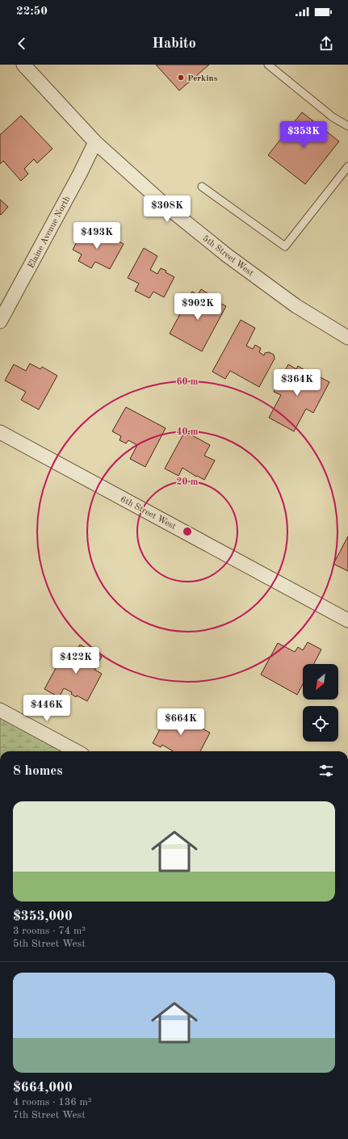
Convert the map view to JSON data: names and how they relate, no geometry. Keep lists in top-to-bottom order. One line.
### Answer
{"streets":{"street":["Elaine Avenue North","5th Street West","6th Street West"]},"crossings":[["Elaine Avenue North","5th Street West"]],"places":["Perkins"],"north":"bottom left","page":{"status":"22:50","header":"Habito","price":["$353K","$308K","$493K","$902K","$364K","$422K","$446K","$664K"],"heading":"8 homes","list":[{"name":"$353,000","note":"3 rooms · 74 m² · 5th Street West"},{"name":"$664,000","note":"4 rooms · 136 m² · 7th Street West"}]},"rings":["60 m","40 m","20 m"]}
